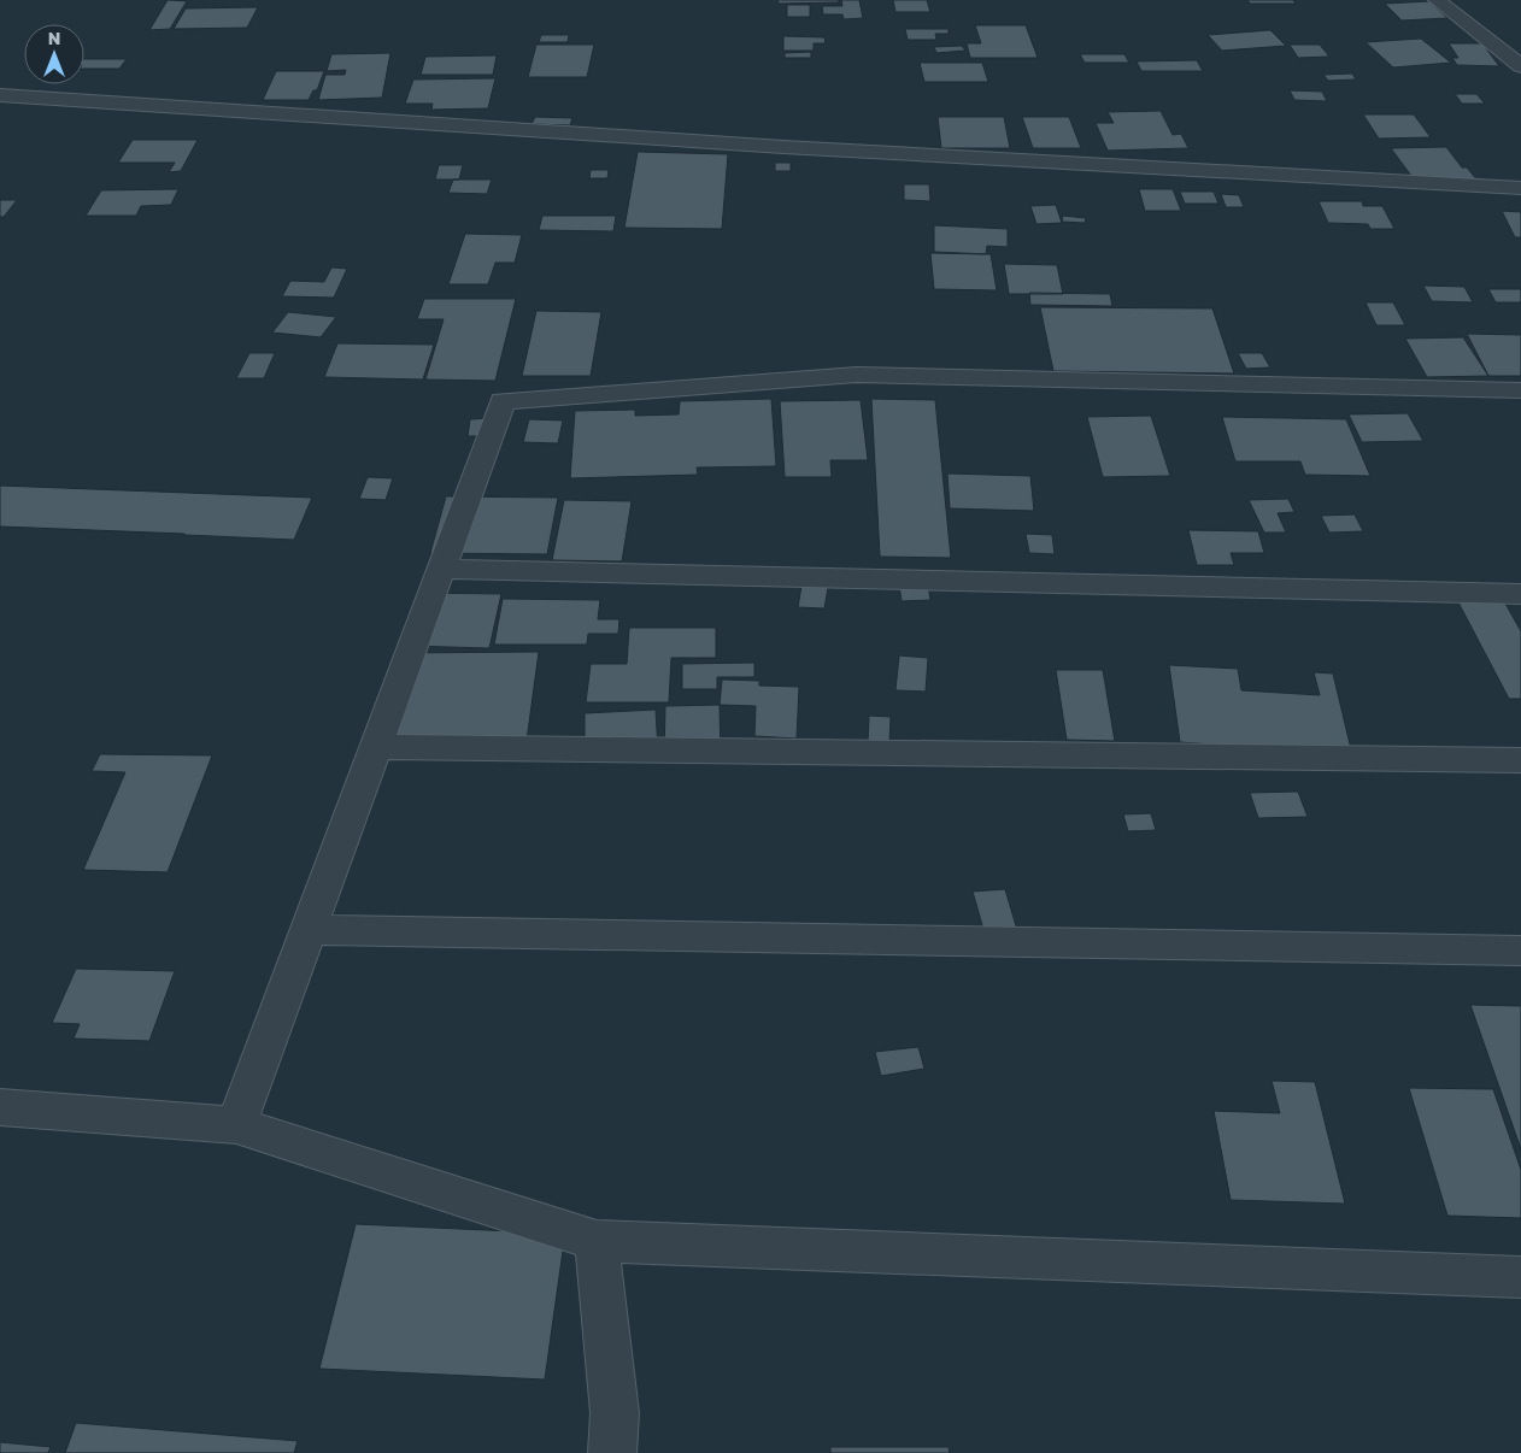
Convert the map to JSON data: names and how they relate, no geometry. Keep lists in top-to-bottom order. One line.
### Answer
{"north":"top"}
